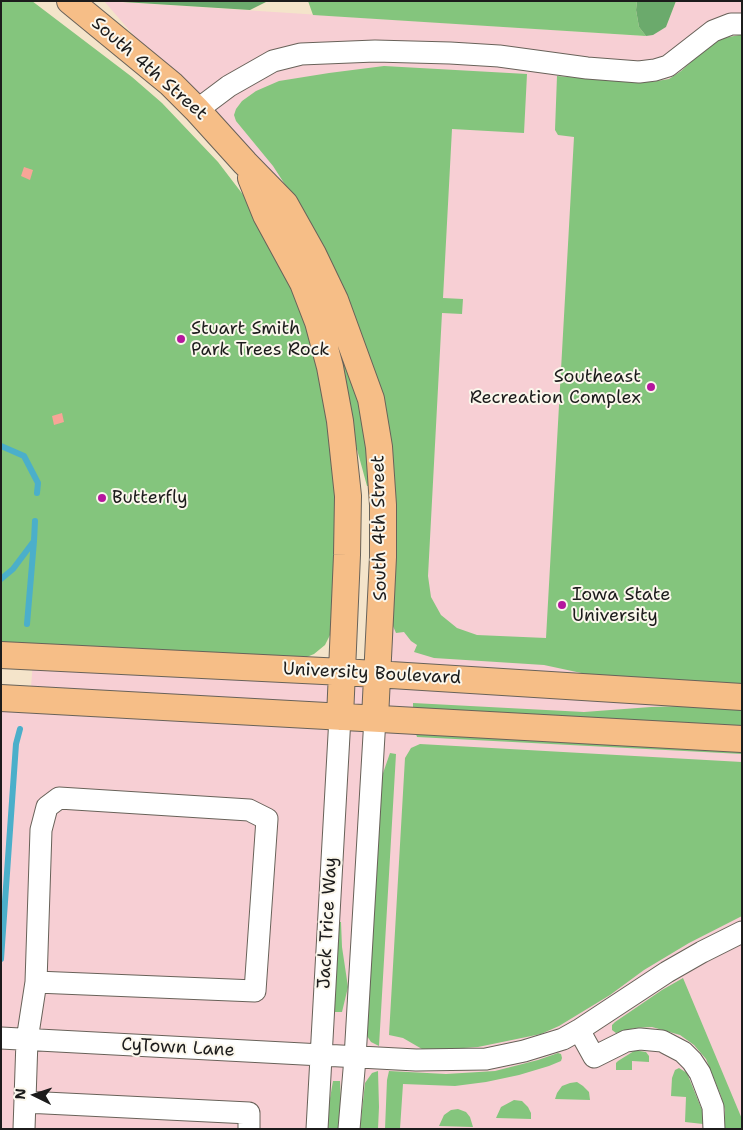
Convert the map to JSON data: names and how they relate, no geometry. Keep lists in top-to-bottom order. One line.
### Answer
{"streets":{"main road":["South 4th Street","University Boulevard"],"street":["Jack Trice Way","CyTown Lane"]},"crossings":[["South 4th Street","University Boulevard"],["South 4th Street","Jack Trice Way"],["Jack Trice Way","CyTown Lane"]],"places":["Stuart Smith Park Trees Rock","Southeast Recreation Complex","Butterfly","Iowa State University"],"north":"left"}
